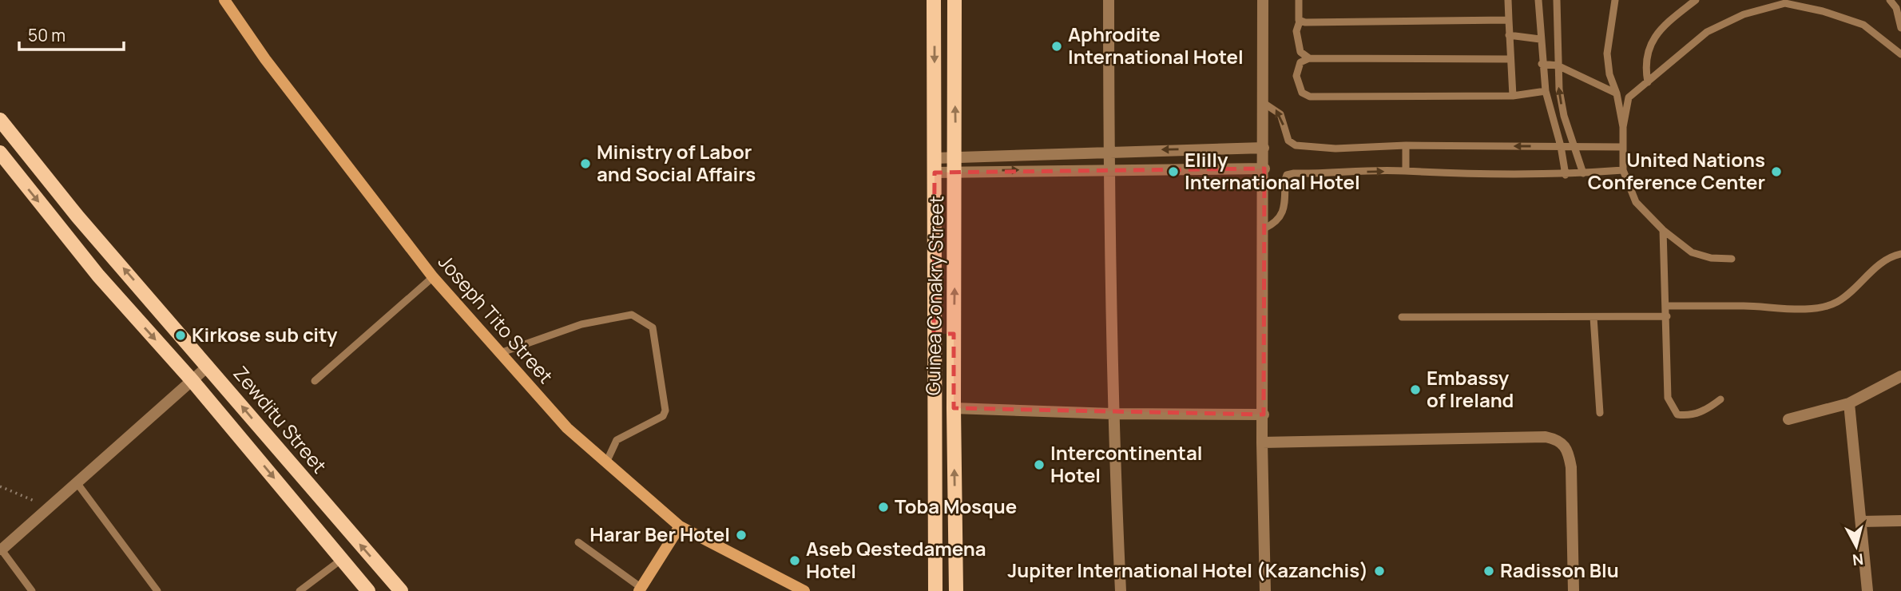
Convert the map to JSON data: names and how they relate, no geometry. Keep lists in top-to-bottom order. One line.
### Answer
{"streets":{"main road":["Guinea Conakry Street","Joseph Tito Street","Zewditu Street"]},"places":["Aphrodite International Hotel","Ministry of Labor and Social Affairs","Elilly International Hotel","United Nations Conference Center","Kirkose sub city","Embassy of Ireland","Intercontinental Hotel","Toba Mosque","Harar Ber Hotel","Aseb Qestedamena Hotel","Jupiter International Hotel (Kazanchis)","Radisson Blu"],"scale_bar":"50 m","north":"bottom"}
